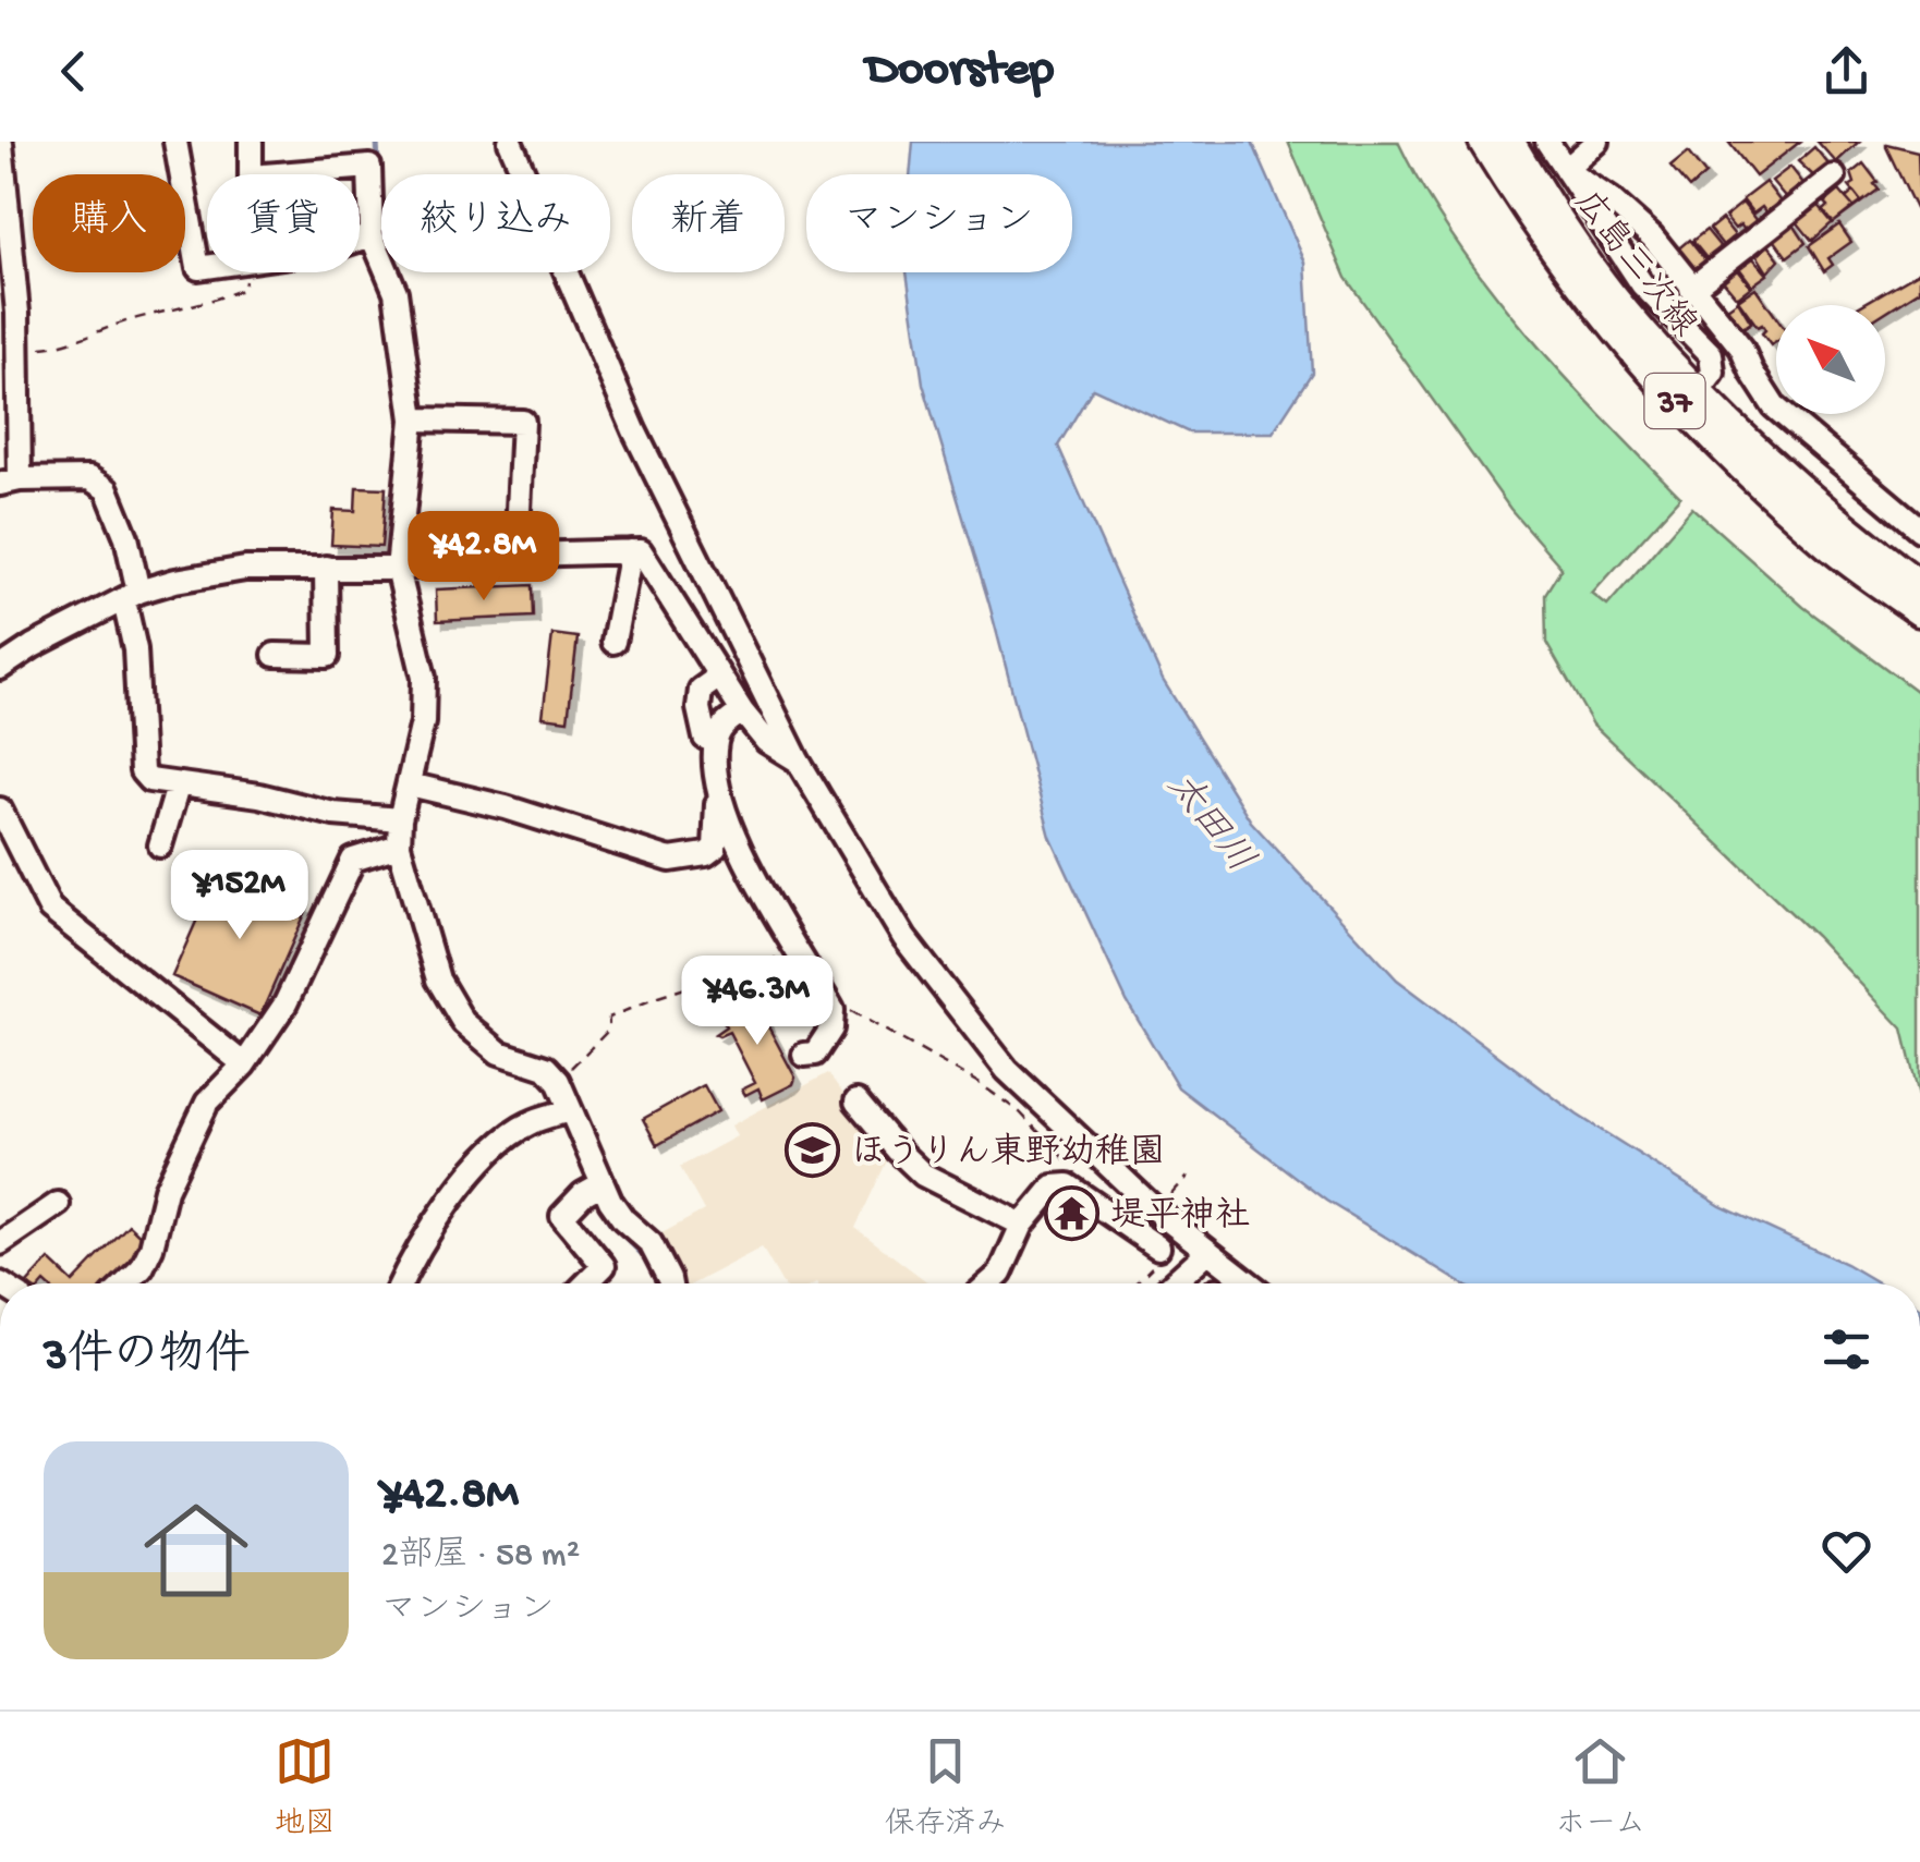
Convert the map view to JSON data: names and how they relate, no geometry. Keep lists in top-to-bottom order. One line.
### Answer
{"streets":{"main road":["広島三次線","37"]},"water":["太田川"],"places":{"school or university":["ほうりん東野幼稚園"],"temple":["堤平神社"]},"north":"top left","page":{"header":"Doorstep","chip":["購入","賃貸","絞り込み","新着","マンション"],"price":["¥42.8M","¥152M","¥46.3M"],"heading":"3件の物件","list":[{"name":"¥42.8M","note":"2部屋 · 58 m² · マンション"}],"tabs":["地図","保存済み","ホーム"]}}
